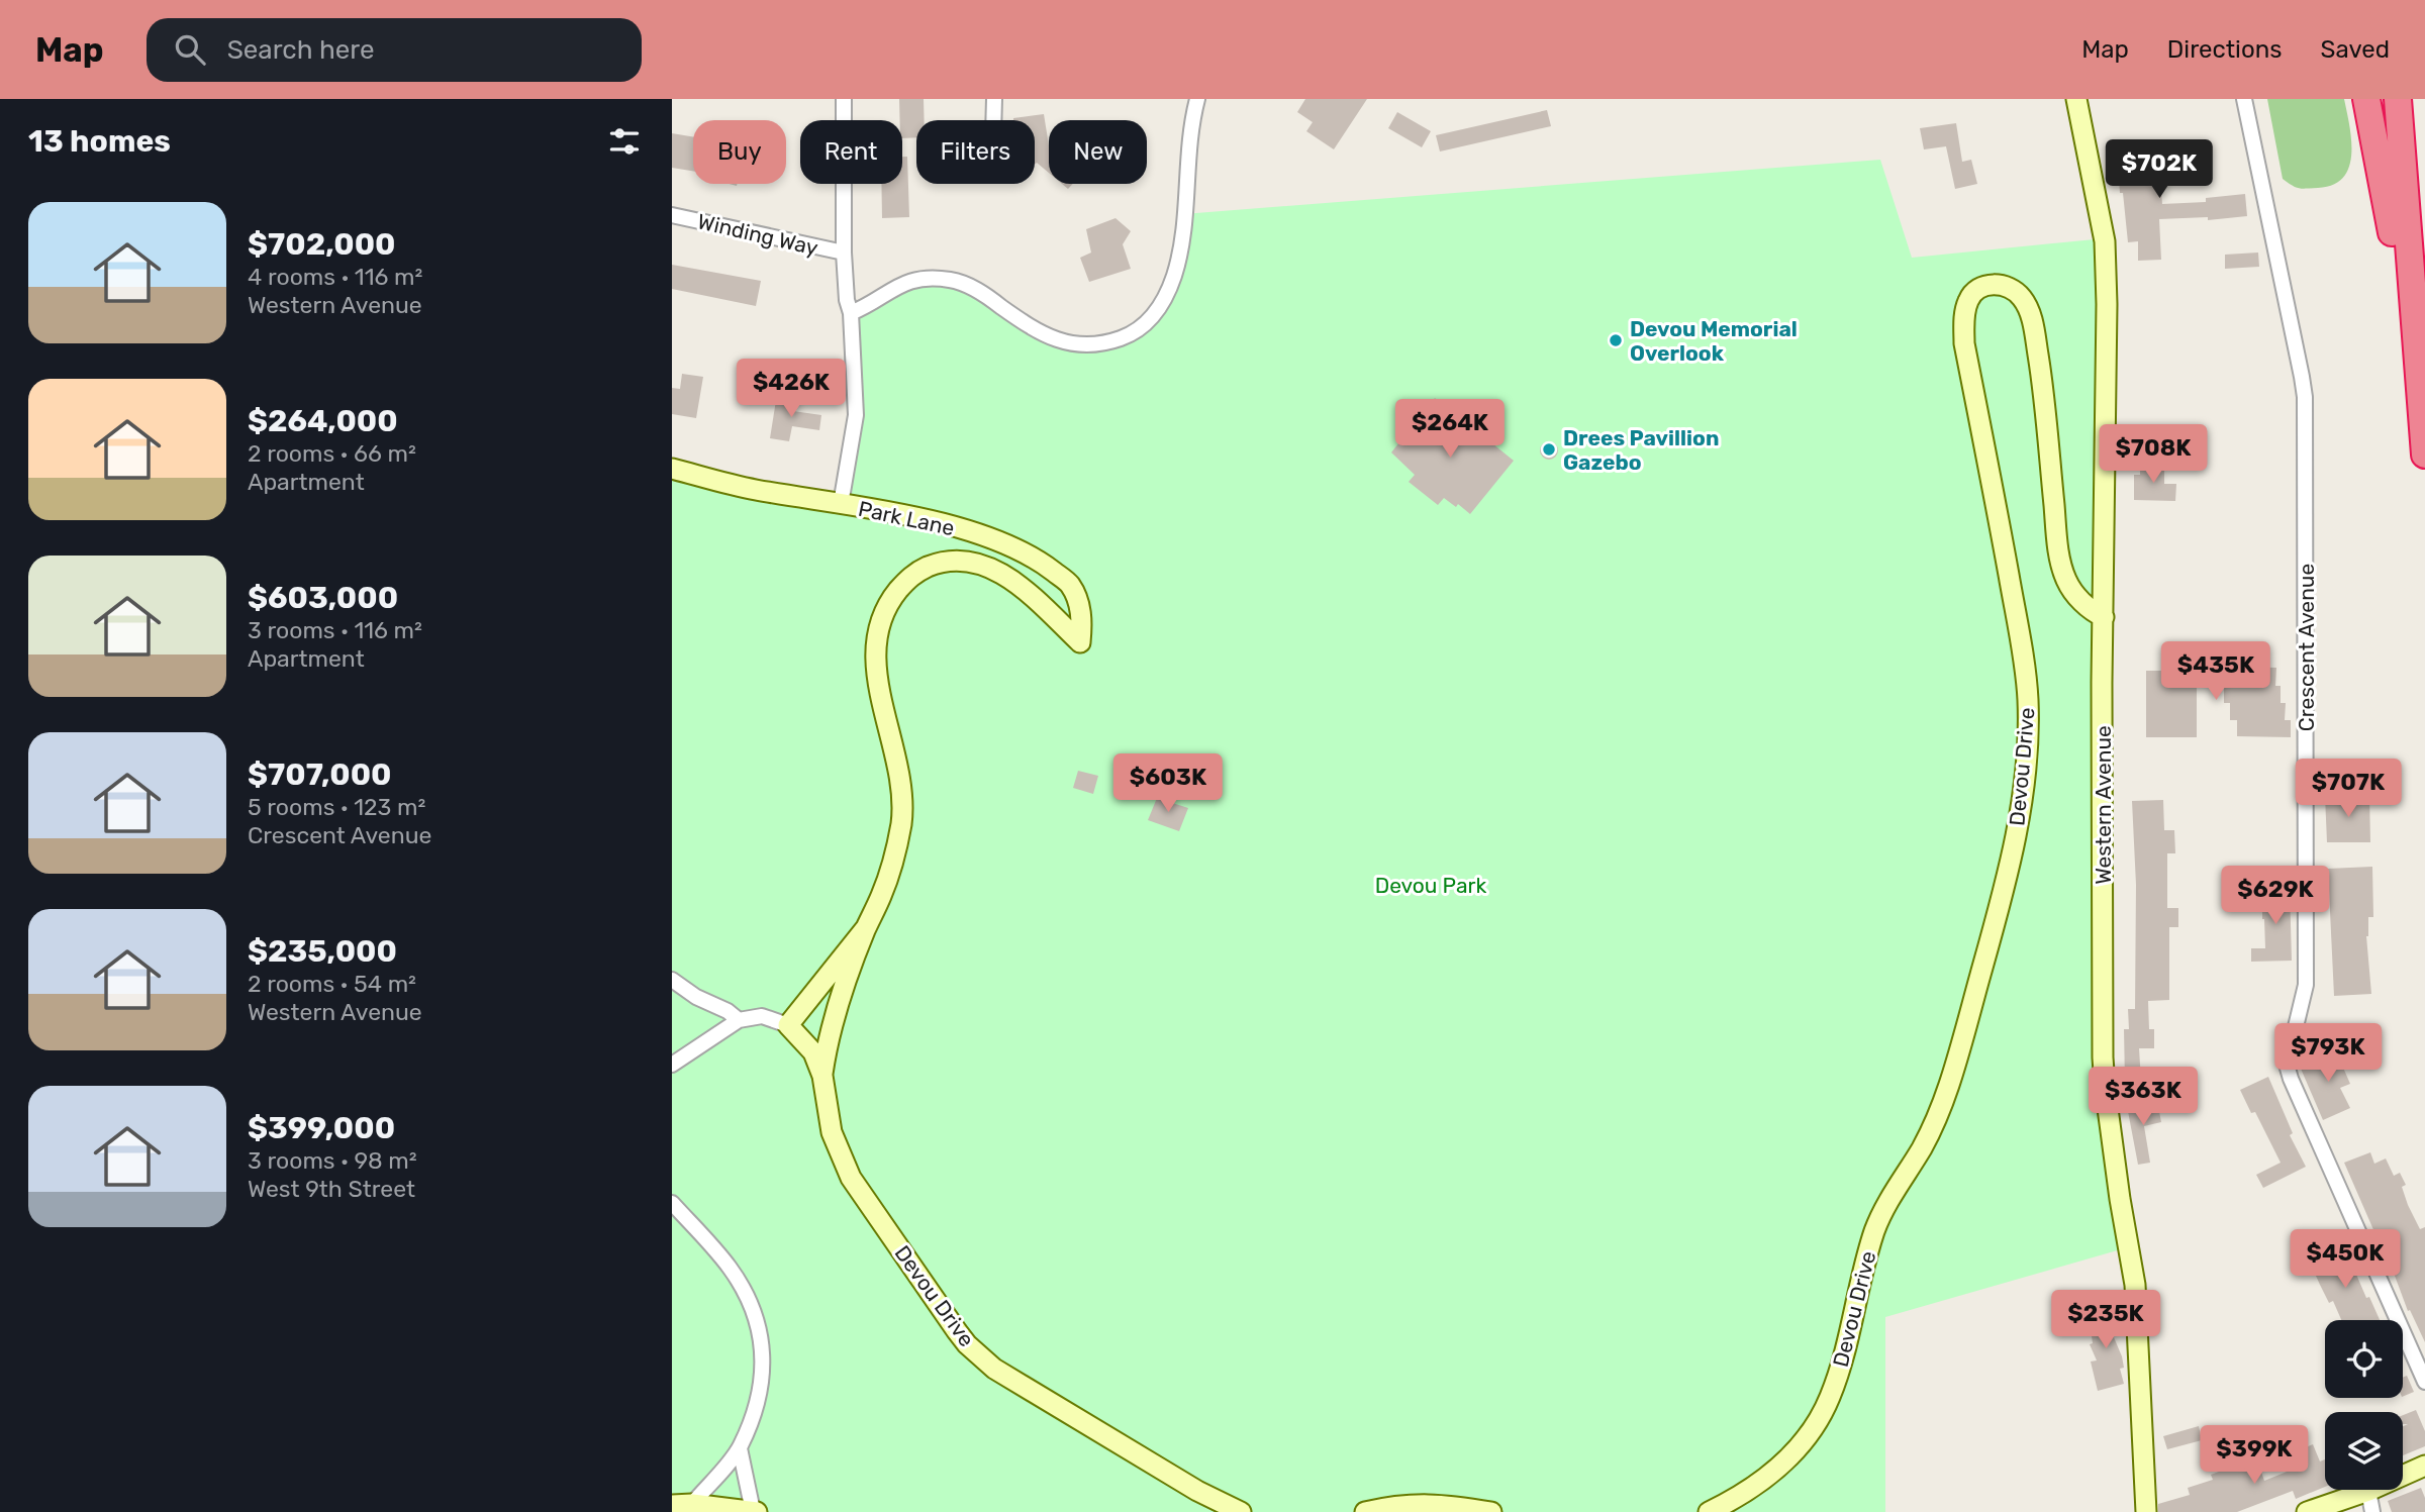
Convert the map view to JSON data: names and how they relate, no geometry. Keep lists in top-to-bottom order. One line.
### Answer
{"streets":{"street":["Winding Way","Park Lane","Crescent Avenue","Devou Drive","Western Avenue"]},"crossings":[["Park Lane","Devou Drive"],["Devou Drive","Western Avenue"]],"parks":["Devou Park"],"places":["Devou Memorial Overlook","Drees Pavillion Gazebo"],"page":{"header":"Map","search":"Search here","nav":["Map","Directions","Saved"],"heading":"13 homes","chip":["Buy","Rent","Filters","New"],"price":["$702K","$426K","$264K","$708K","$435K","$603K","$707K","$629K","$793K","$363K","$450K","$235K","$399K"],"list":[{"name":"$702,000","note":"4 rooms · 116 m² · Western Avenue"},{"name":"$264,000","note":"2 rooms · 66 m² · Apartment"},{"name":"$603,000","note":"3 rooms · 116 m² · Apartment"},{"name":"$707,000","note":"5 rooms · 123 m² · Crescent Avenue"},{"name":"$235,000","note":"2 rooms · 54 m² · Western Avenue"},{"name":"$399,000","note":"3 rooms · 98 m² · West 9th Street"}]}}
